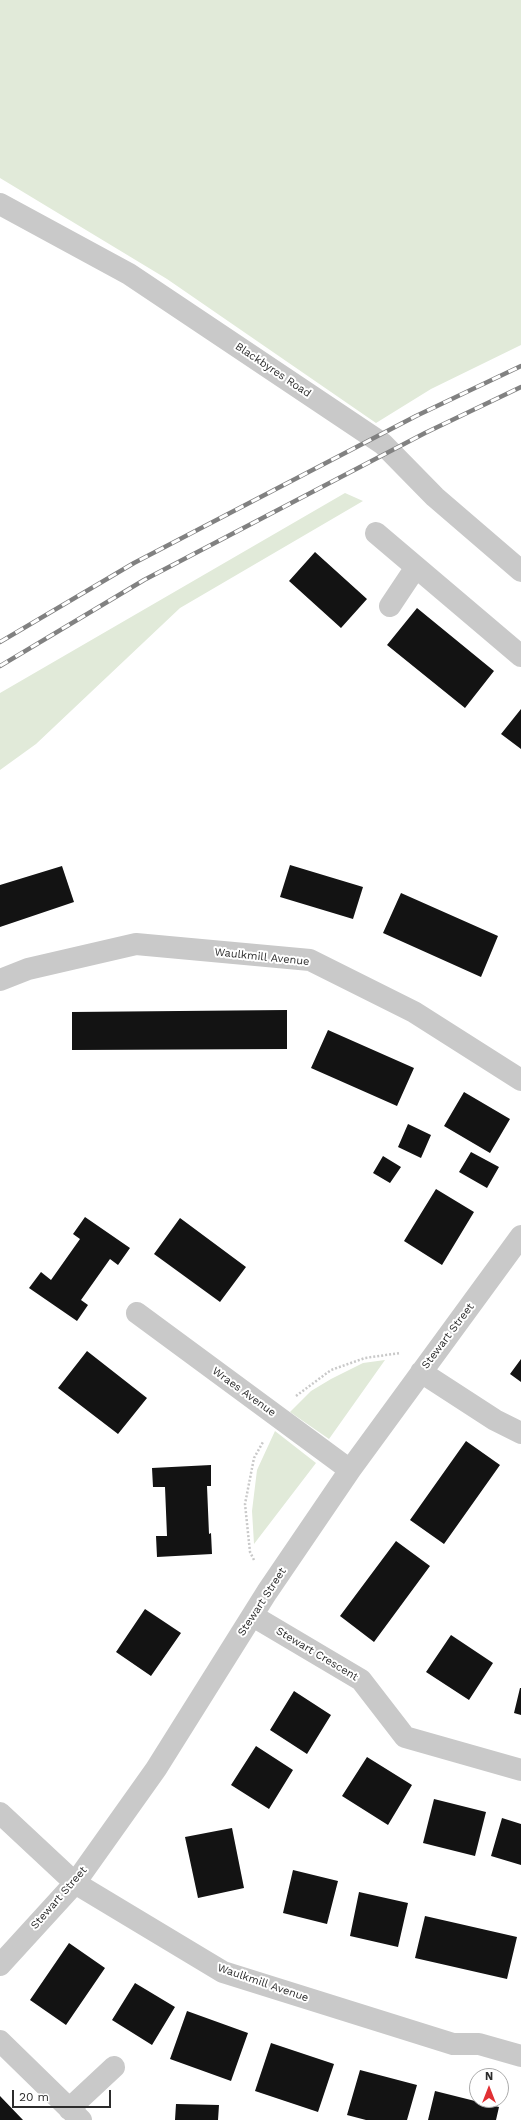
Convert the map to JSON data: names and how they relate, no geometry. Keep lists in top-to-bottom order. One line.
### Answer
{"streets":{"street":["Blackbyres Road","Waulkmill Avenue","Stewart Street","Wraes Avenue","Stewart Crescent"]},"crossings":[["Waulkmill Avenue","Stewart Street"],["Stewart Street","Wraes Avenue"],["Stewart Street","Stewart Crescent"]],"scale_bar":"20 m","north":"top"}
